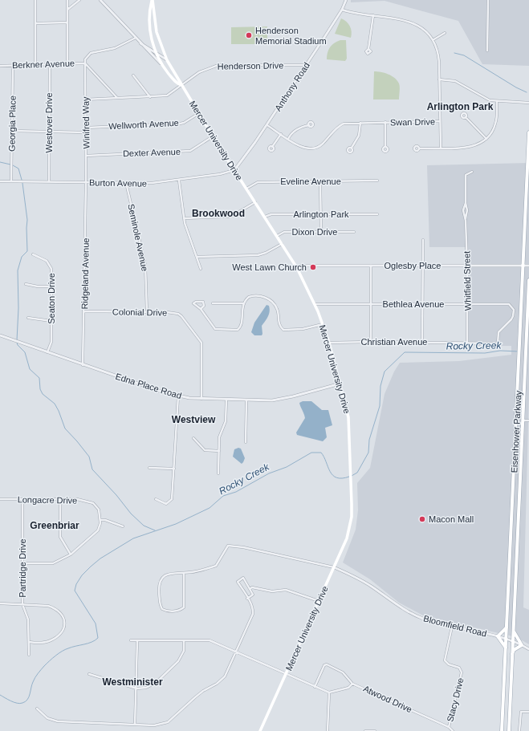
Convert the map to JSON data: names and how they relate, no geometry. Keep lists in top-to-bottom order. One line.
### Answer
{"streets":{"main road":["Mercer University Drive","Eisenhower Parkway"],"street":["Berkner Avenue","Henderson Drive","Anthony Road","Swan Drive","Westover Drive","Winifred Way","Georgia Place","Wellworth Avenue","Dexter Avenue","Eveline Avenue","Burton Avenue","Arlington Park","Dixon Drive","Seminole Avenue","Oglesby Place","Ridgeland Avenue","Whitfield Street","Seaton Drive","Bethlea Avenue","Colonial Drive","Christian Avenue","Edna Place Road","Longacre Drive","Partridge Drive","Bloomfield Road","Atwood Drive","Stacy Drive"]},"crossings":[["Berkner Avenue","Westover Drive"],["Berkner Avenue","Winifred Way"],["Berkner Avenue","Georgia Place"],["Henderson Drive","Anthony Road"],["Henderson Drive","Winifred Way"],["Henderson Drive","Mercer University Drive"],["Anthony Road","Swan Drive"],["Anthony Road","Mercer University Drive"],["Anthony Road","Burton Avenue"],["Westover Drive","Burton Avenue"],["Winifred Way","Wellworth Avenue"],["Winifred Way","Dexter Avenue"],["Winifred Way","Burton Avenue"],["Winifred Way","Ridgeland Avenue"],["Georgia Place","Burton Avenue"],["Wellworth Avenue","Mercer University Drive"],["Mercer University Drive","Dexter Avenue"],["Mercer University Drive","Eveline Avenue"],["Mercer University Drive","Burton Avenue"],["Mercer University Drive","Arlington Park"],["Mercer University Drive","Dixon Drive"],["Mercer University Drive","Oglesby Place"],["Mercer University Drive","Bethlea Avenue"],["Mercer University Drive","Christian Avenue"],["Mercer University Drive","Edna Place Road"],["Mercer University Drive","Bloomfield Road"],["Burton Avenue","Seminole Avenue"],["Burton Avenue","Ridgeland Avenue"],["Seminole Avenue","Colonial Drive"],["Oglesby Place","Whitfield Street"],["Oglesby Place","Eisenhower Parkway"],["Ridgeland Avenue","Colonial Drive"],["Ridgeland Avenue","Edna Place Road"],["Whitfield Street","Bethlea Avenue"],["Whitfield Street","Christian Avenue"],["Seaton Drive","Edna Place Road"],["Bethlea Avenue","Christian Avenue"],["Colonial Drive","Edna Place Road"],["Eisenhower Parkway","Bloomfield Road"],["Longacre Drive","Partridge Drive"],["Bloomfield Road","Stacy Drive"],["Atwood Drive","Stacy Drive"]],"districts":["Arlington Park","Brookwood","Westview","Greenbriar","Westminister"],"water":["Rocky Creek"],"places":["Henderson Memorial Stadium","West Lawn Church","Macon Mall"]}
